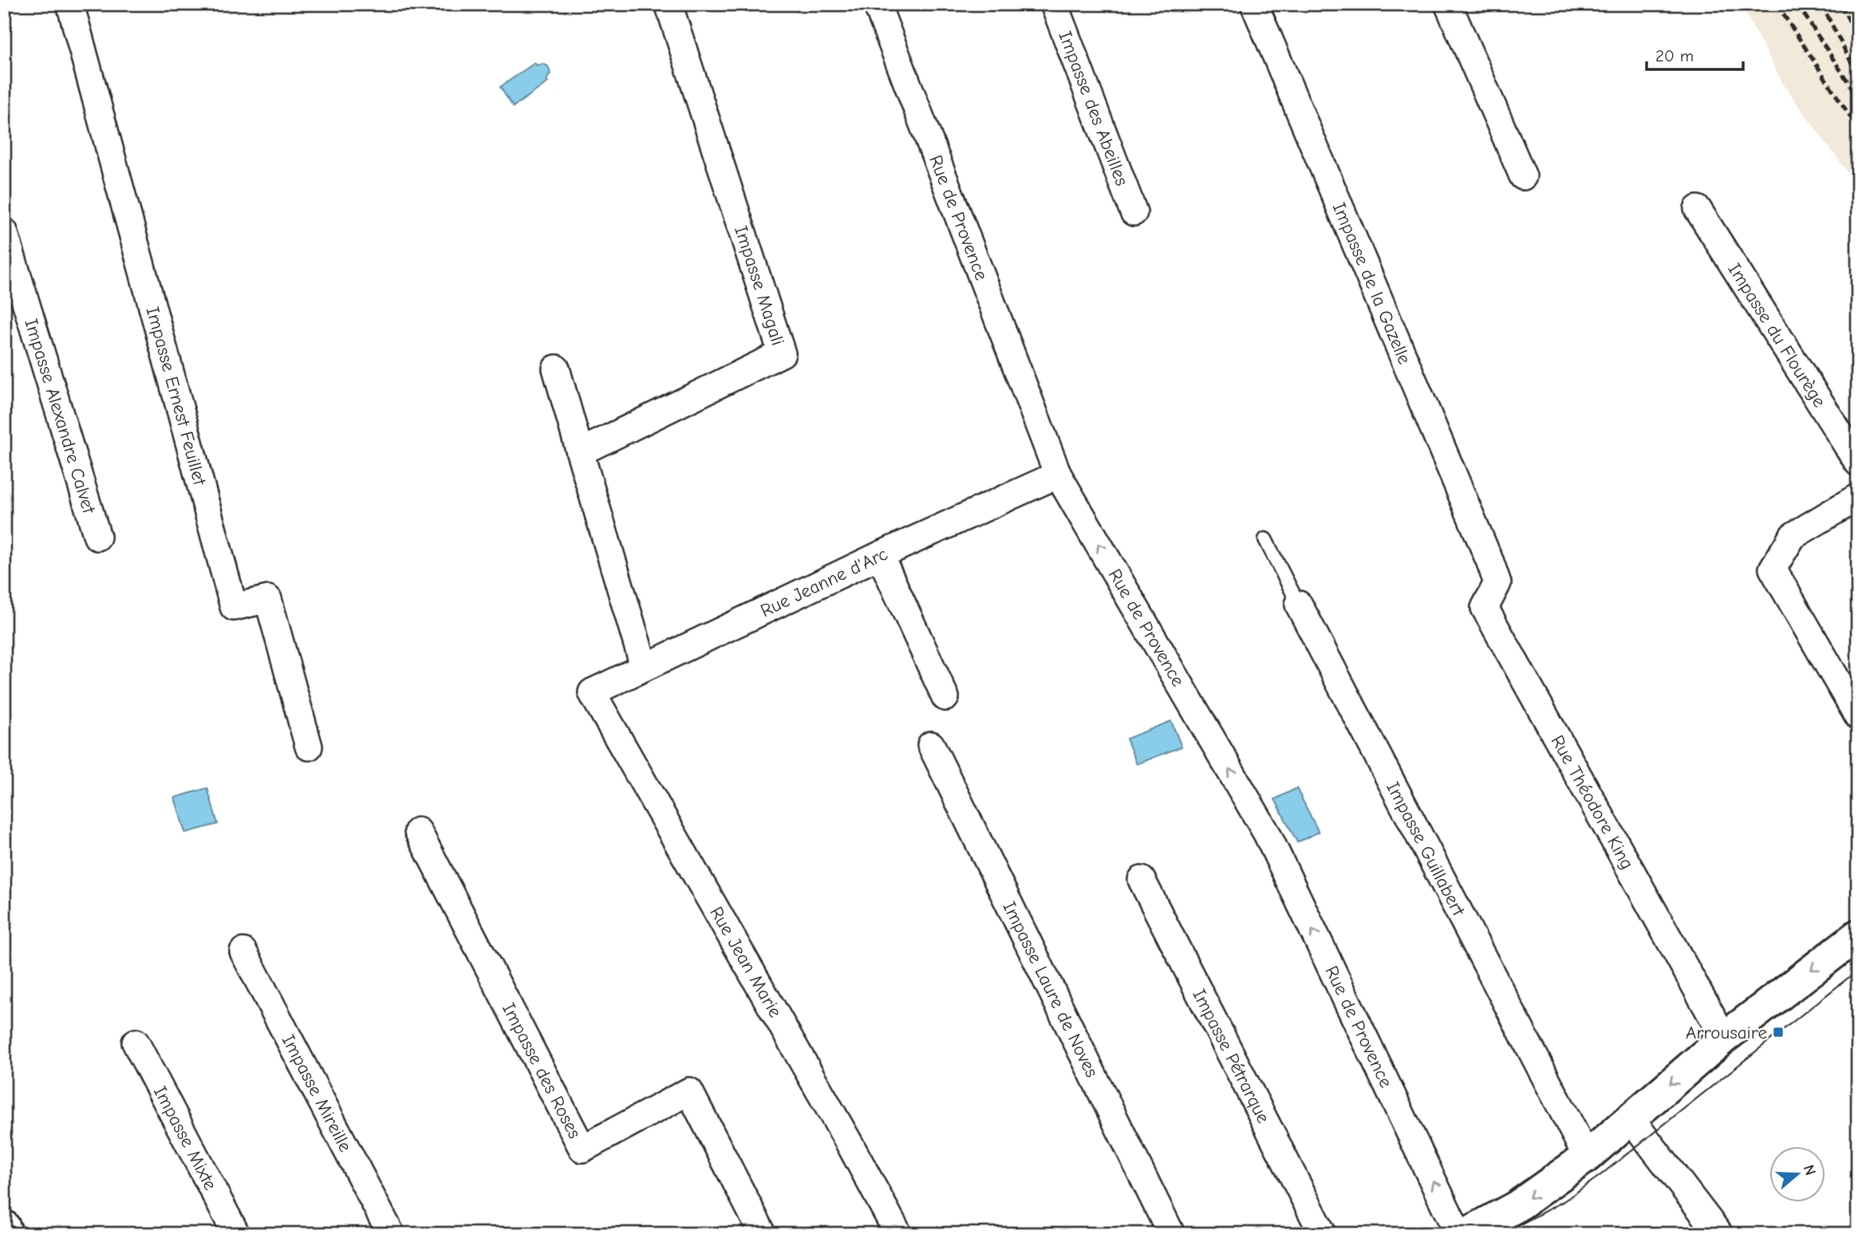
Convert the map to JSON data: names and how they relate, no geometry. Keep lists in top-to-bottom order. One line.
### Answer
{"streets":{"street":["Impasse des Abeilles","Rue de Provence","Impasse de la Gazelle","Impasse Magali","Impasse du Flourège","Impasse Ernest Feuillet","Impasse Alexandre Calvet","Rue Jeanne d'Arc","Rue Théodore King","Impasse Guillabert","Rue Jean Marie","Impasse Laure de Noves","Impasse Pétrarque","Impasse des Roses","Impasse Mireille","Impasse Mixte"]},"crossings":[["Rue de Provence","Rue Jeanne d'Arc"],["Impasse de la Gazelle","Rue Théodore King"],["Rue Jeanne d'Arc","Rue Jean Marie"]],"one_way":["Rue de Provence"],"places":{"transit":["Arrousaire"]},"scale_bar":"20 m","north":"right"}
